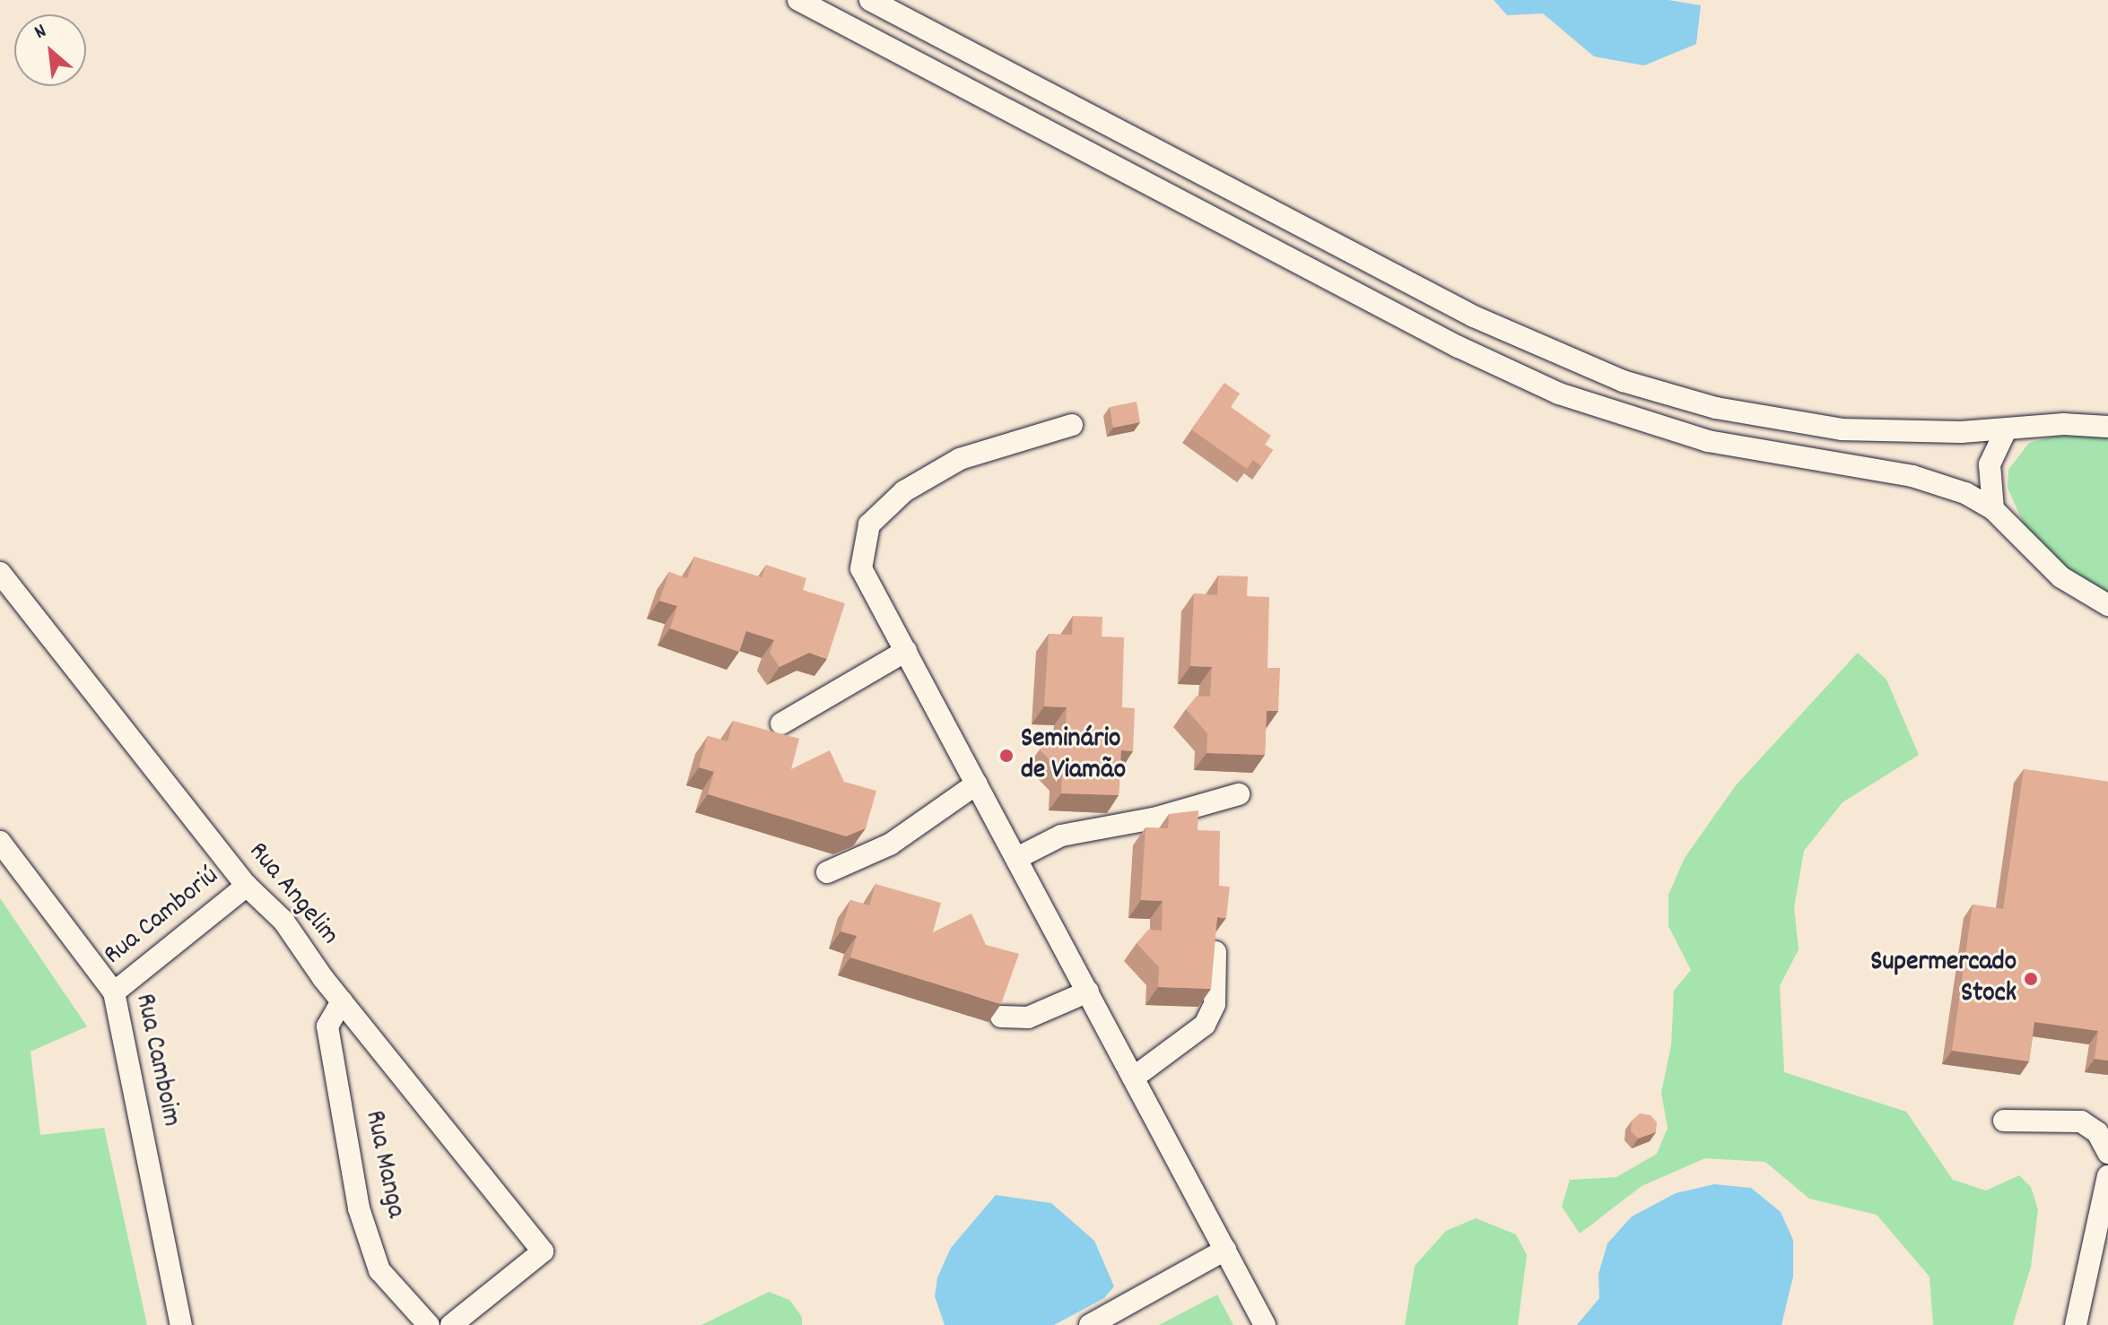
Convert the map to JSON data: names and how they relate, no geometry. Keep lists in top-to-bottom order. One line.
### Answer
{"streets":{"street":["Rua Angelim","Rua Camboriú","Rua Camboim","Rua Manga"]},"crossings":[["Rua Angelim","Rua Camboriú"],["Rua Angelim","Rua Manga"],["Rua Camboriú","Rua Camboim"]],"places":["Seminário de Viamão","Supermercado Stock"],"north":"top left"}
